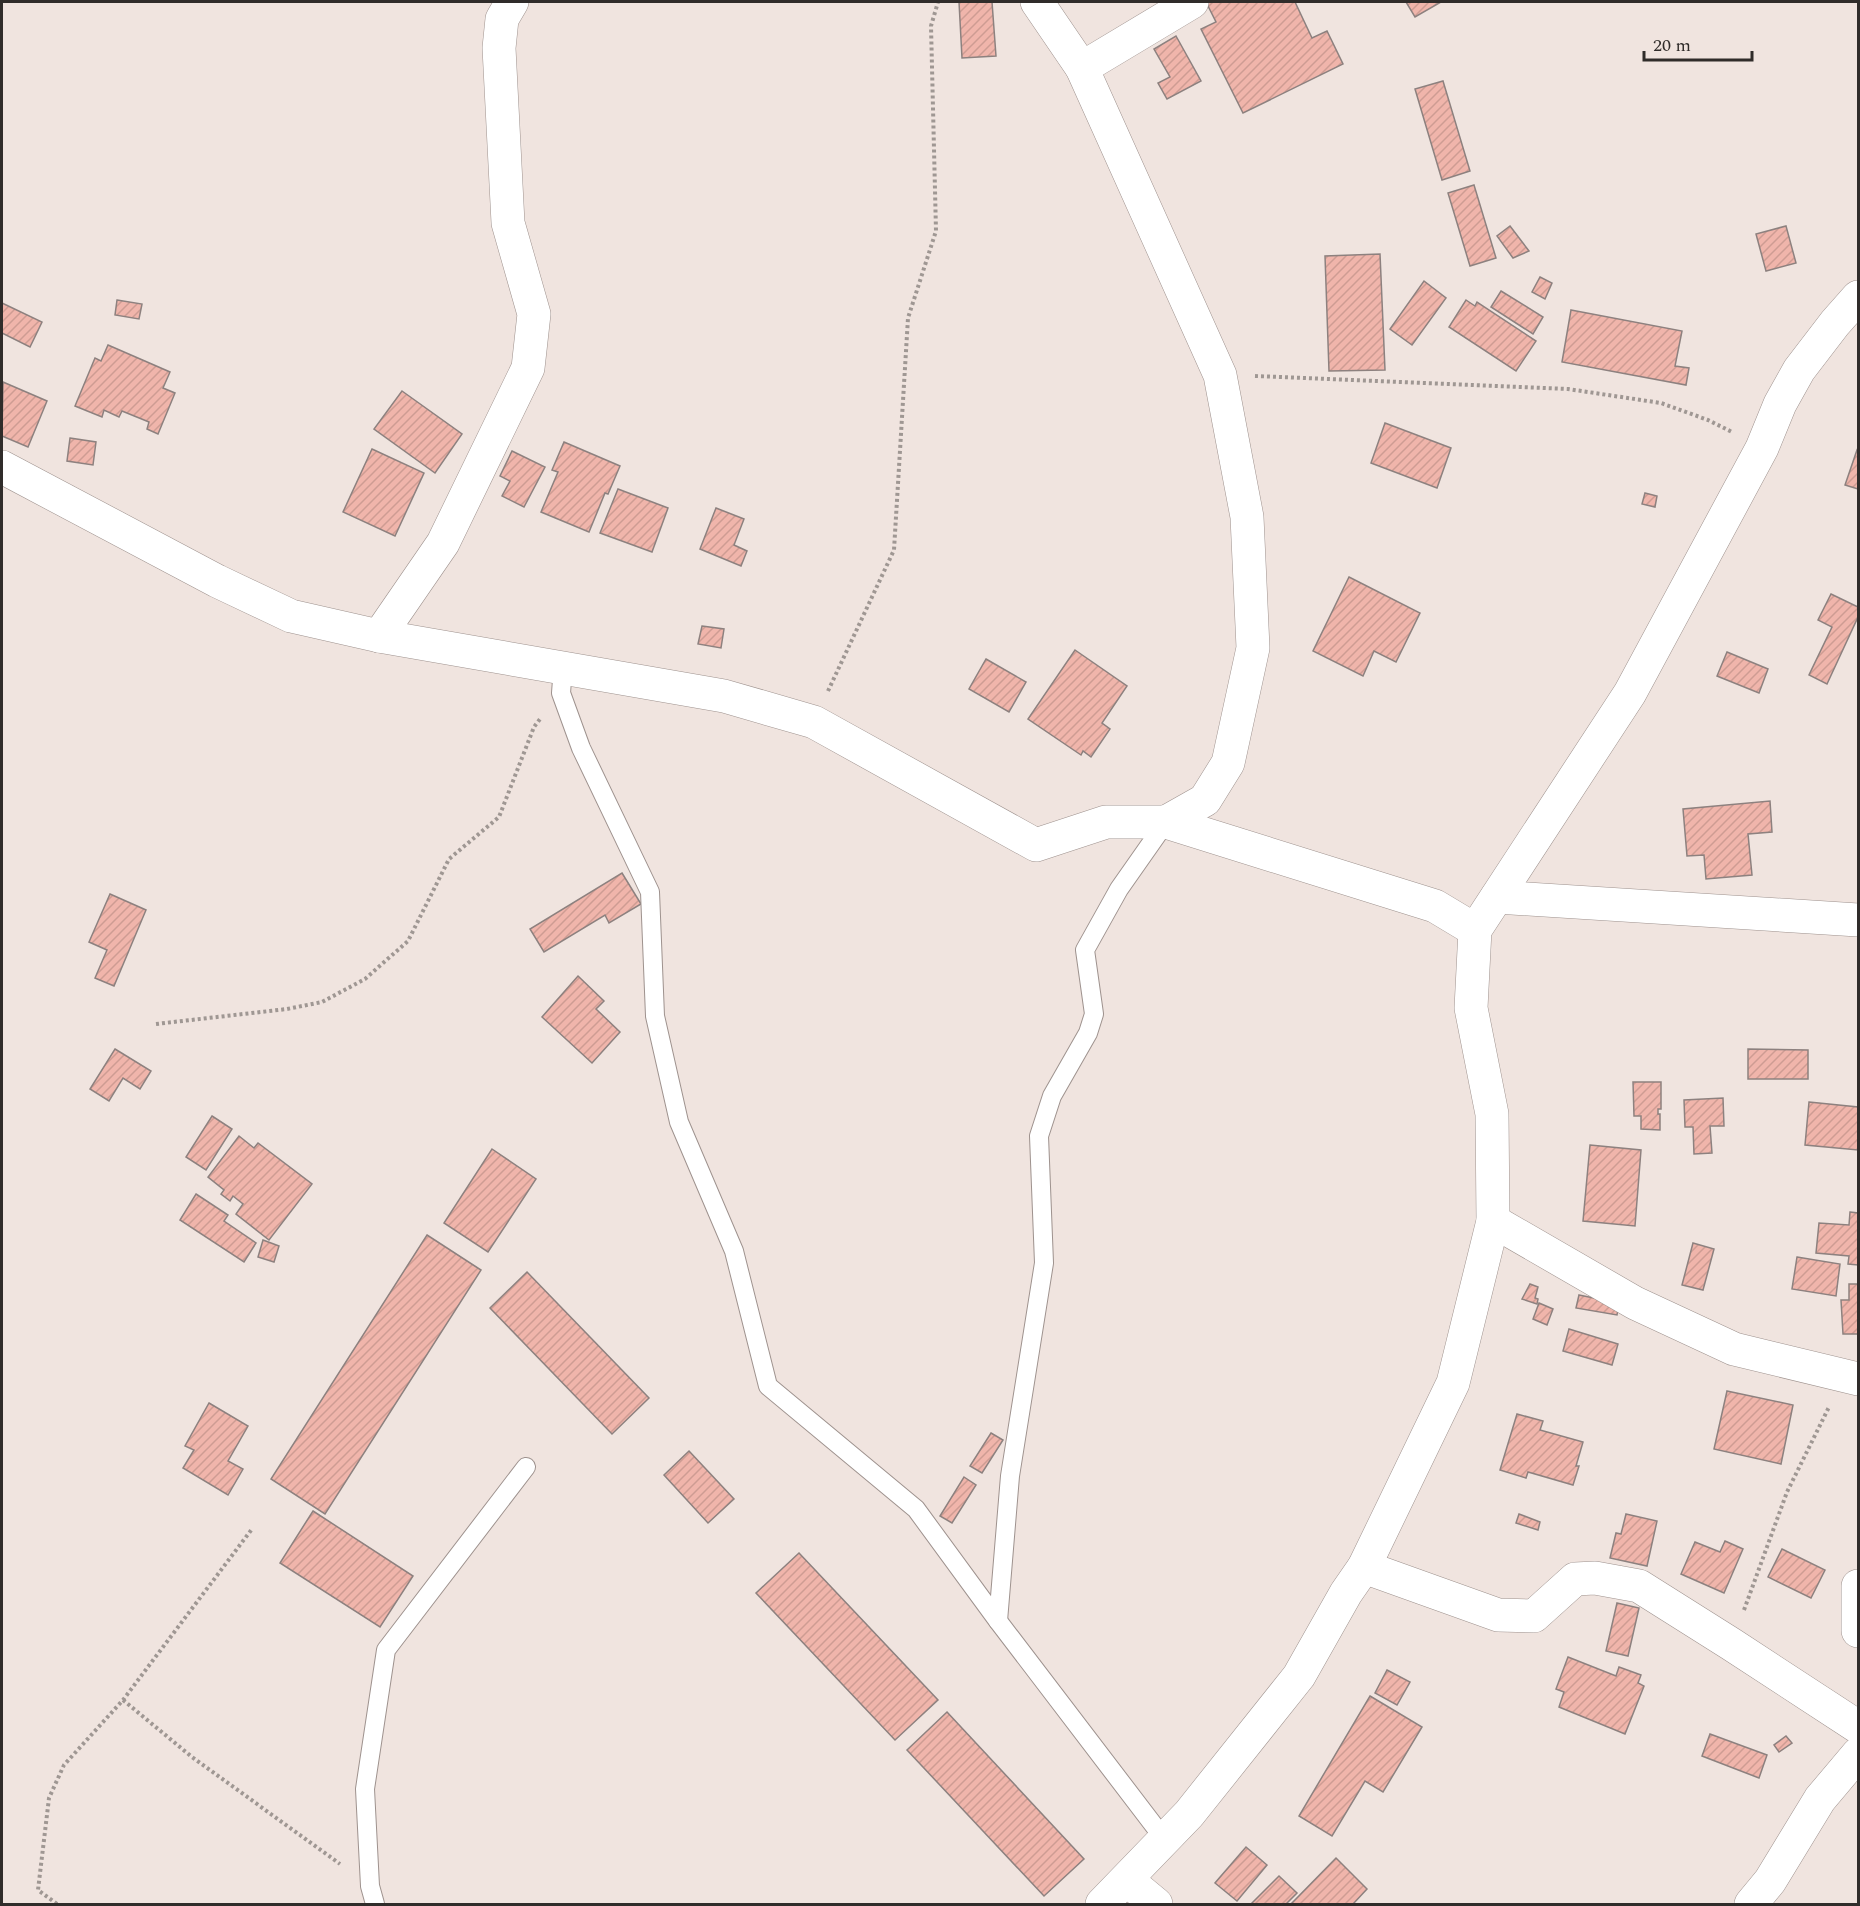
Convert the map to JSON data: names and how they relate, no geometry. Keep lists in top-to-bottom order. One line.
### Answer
{"scale_bar":"20 m"}
